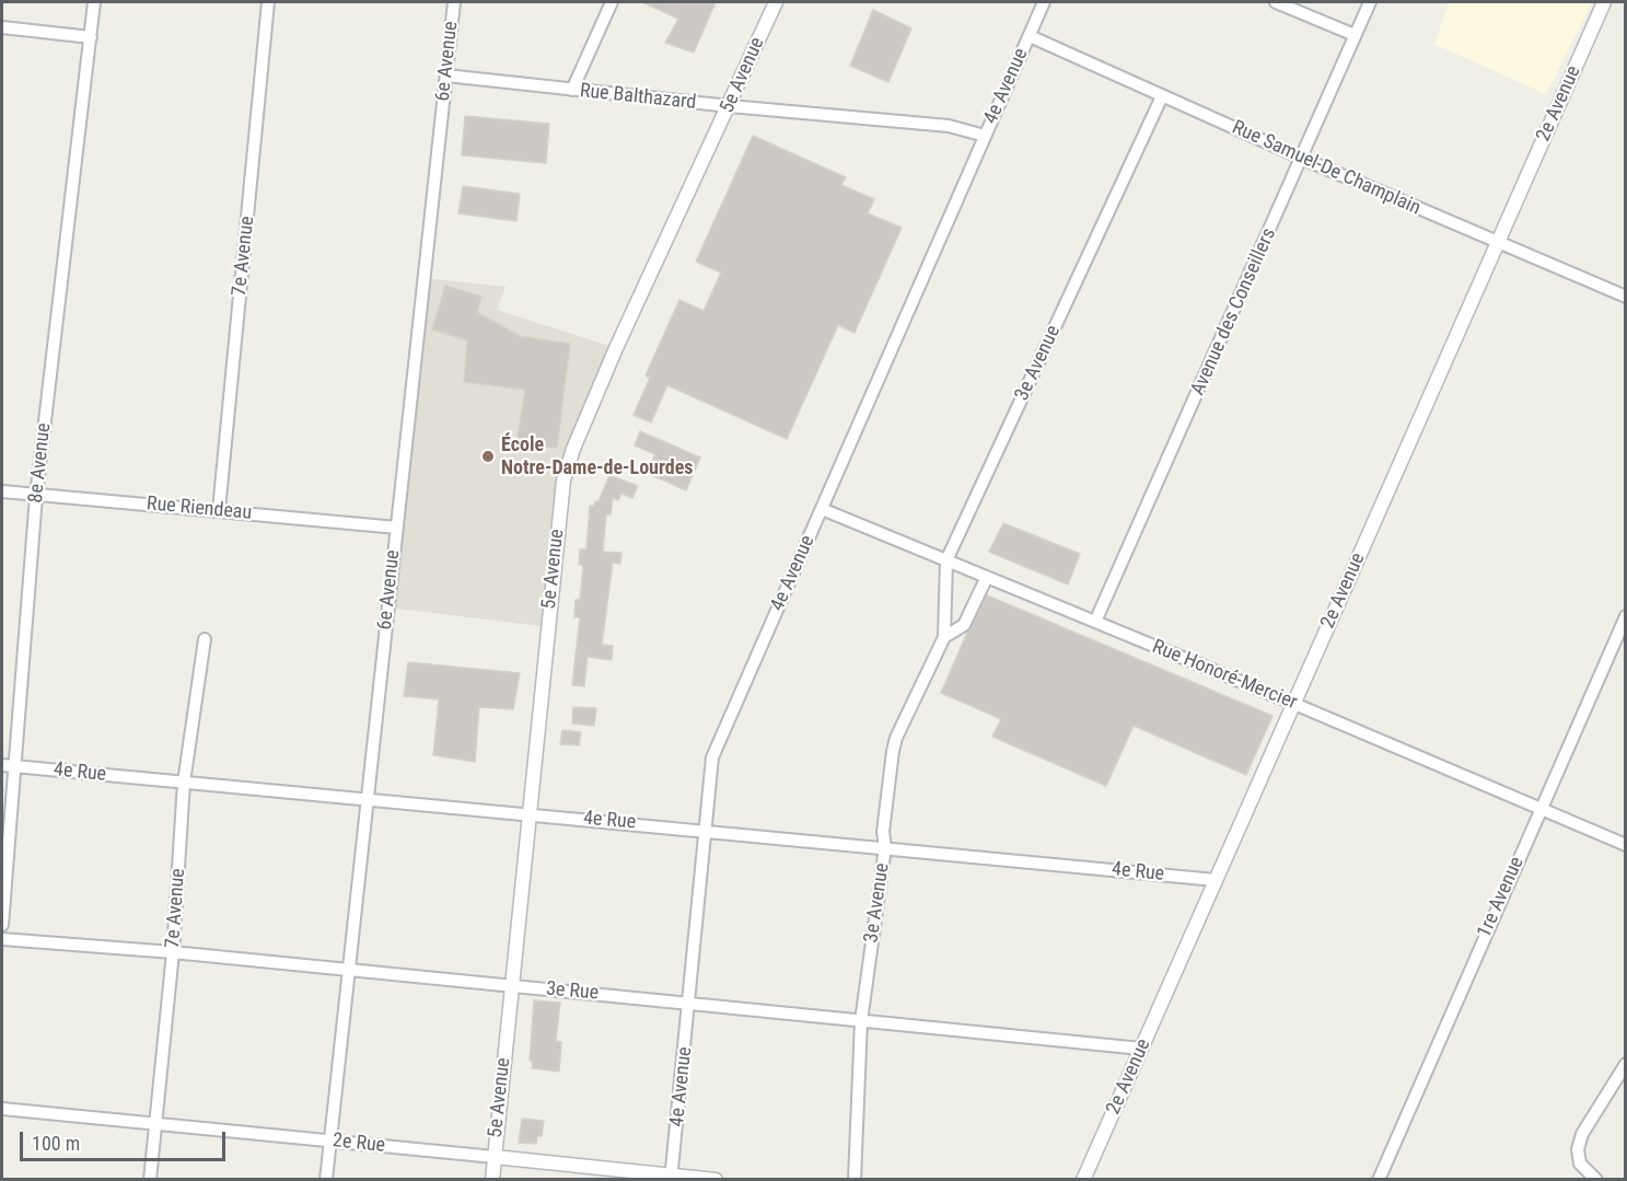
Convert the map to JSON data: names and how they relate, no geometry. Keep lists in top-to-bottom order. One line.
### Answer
{"streets":{"street":["6e Avenue","5e Avenue","4e Avenue","Rue Balthazard","2e Avenue","Rue Samuel-De Champlain","7e Avenue","Avenue des Conseillers","3e Avenue","8e Avenue","Rue Riendeau","Rue Honoré-Mercier","4e Rue","1re Avenue","3e Rue","2e Rue"]},"crossings":[["6e Avenue","Rue Balthazard"],["6e Avenue","Rue Riendeau"],["6e Avenue","4e Rue"],["6e Avenue","3e Rue"],["6e Avenue","2e Rue"],["5e Avenue","Rue Balthazard"],["5e Avenue","4e Rue"],["5e Avenue","3e Rue"],["5e Avenue","2e Rue"],["4e Avenue","Rue Balthazard"],["4e Avenue","Rue Samuel-De Champlain"],["4e Avenue","Rue Honoré-Mercier"],["4e Avenue","4e Rue"],["4e Avenue","3e Rue"],["4e Avenue","2e Rue"],["2e Avenue","Rue Samuel-De Champlain"],["2e Avenue","Rue Honoré-Mercier"],["2e Avenue","4e Rue"],["2e Avenue","3e Rue"],["Rue Samuel-De Champlain","Avenue des Conseillers"],["Rue Samuel-De Champlain","3e Avenue"],["7e Avenue","Rue Riendeau"],["7e Avenue","4e Rue"],["7e Avenue","3e Rue"],["7e Avenue","2e Rue"],["Avenue des Conseillers","Rue Honoré-Mercier"],["3e Avenue","Rue Honoré-Mercier"],["3e Avenue","4e Rue"],["3e Avenue","3e Rue"],["8e Avenue","Rue Riendeau"],["8e Avenue","4e Rue"],["Rue Honoré-Mercier","1re Avenue"]],"places":["École Notre-Dame-de-Lourdes"],"scale_bar":"100 m"}
